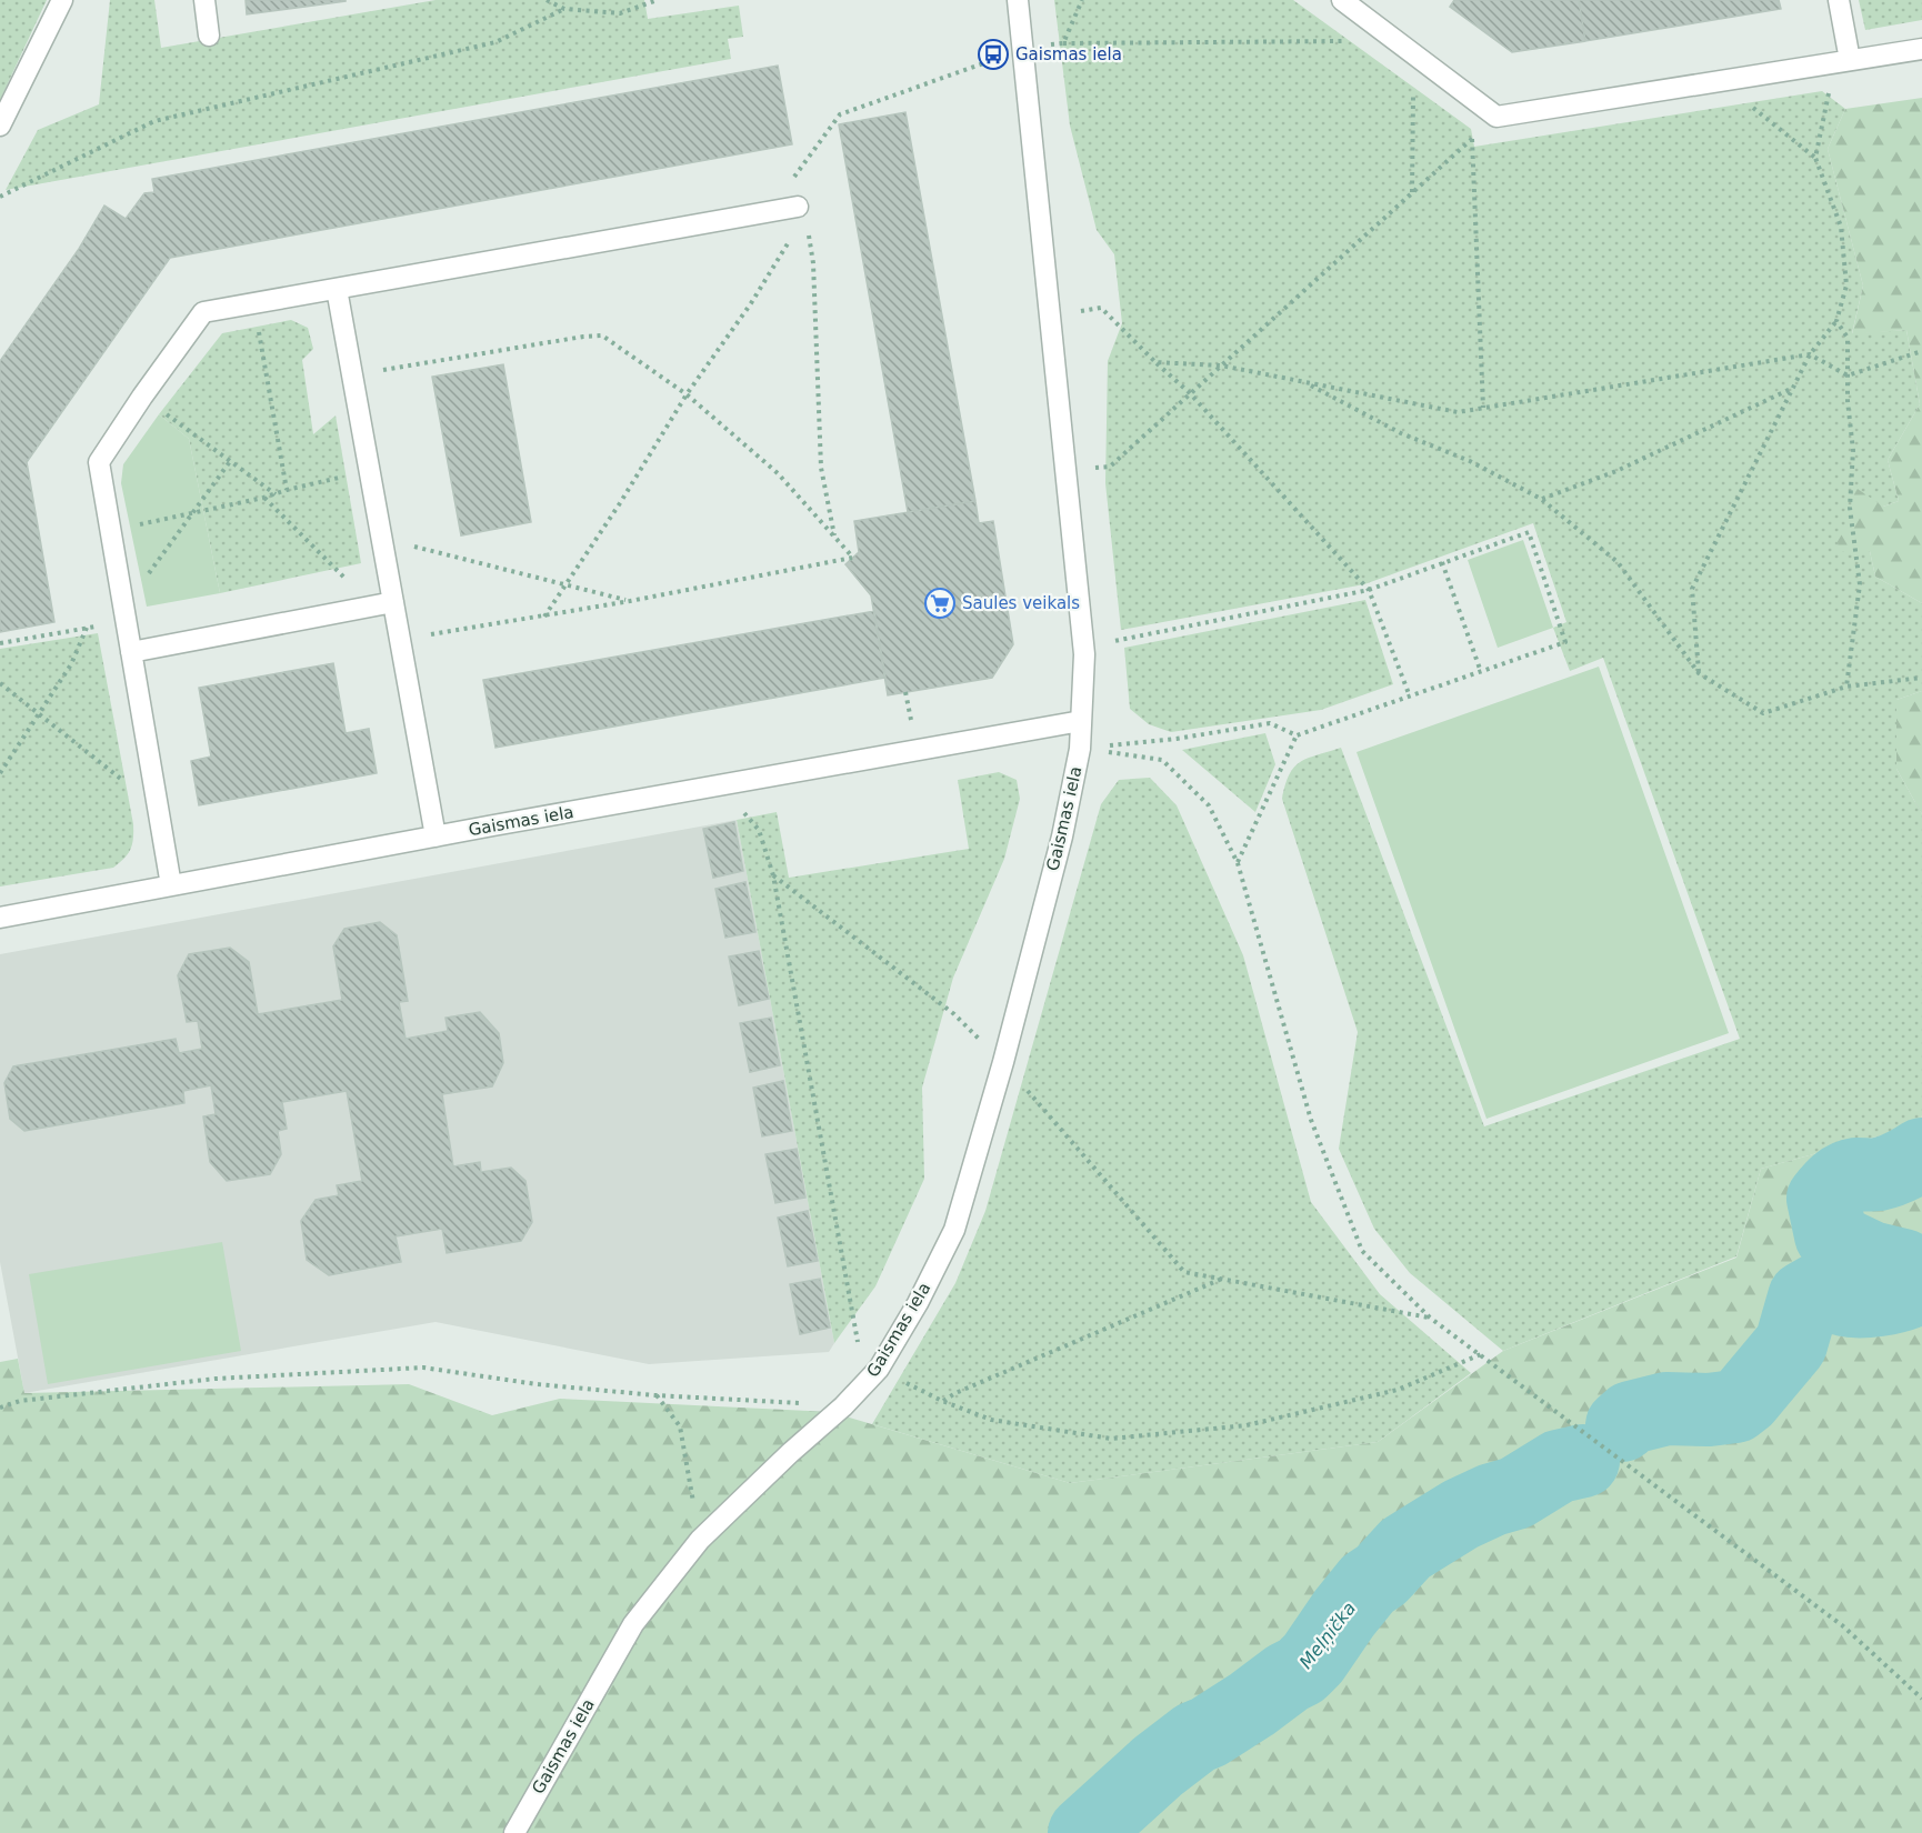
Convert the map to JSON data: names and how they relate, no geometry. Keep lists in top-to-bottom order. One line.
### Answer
{"streets":{"street":["Gaismas iela"]},"water":["Meļņička"],"places":{"bus stop":["Gaismas iela"],"supermarket":["Saules veikals"]}}
